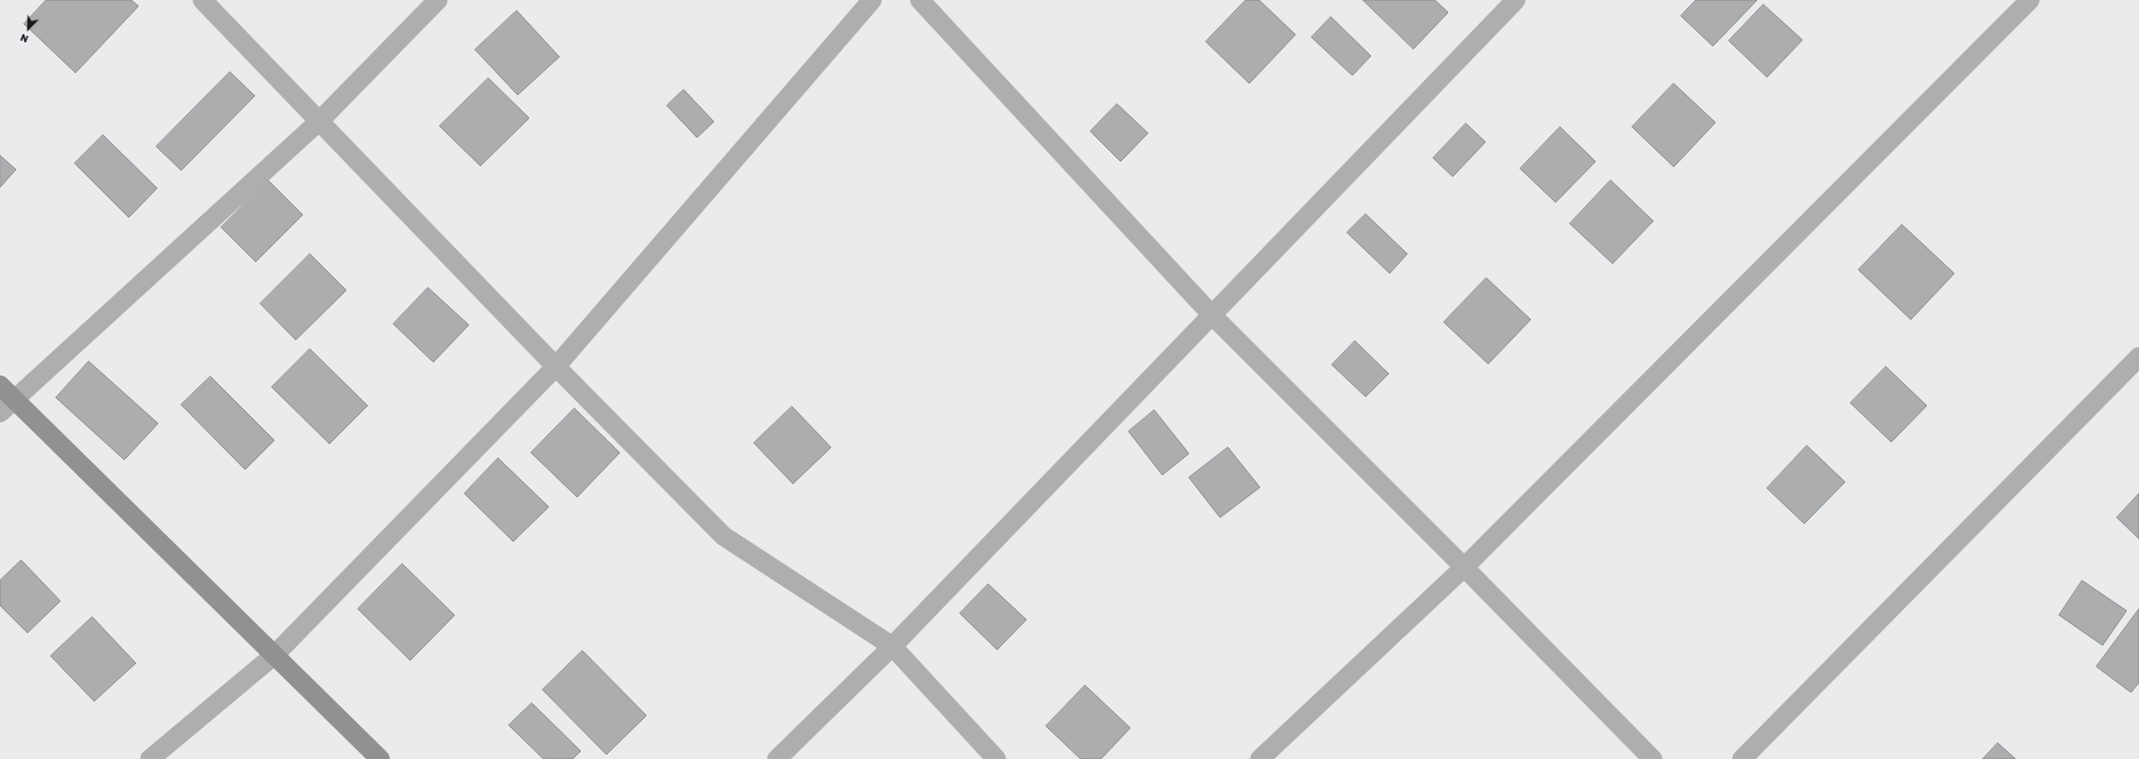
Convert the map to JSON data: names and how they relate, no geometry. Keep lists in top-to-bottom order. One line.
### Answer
{"north":"bottom left"}
